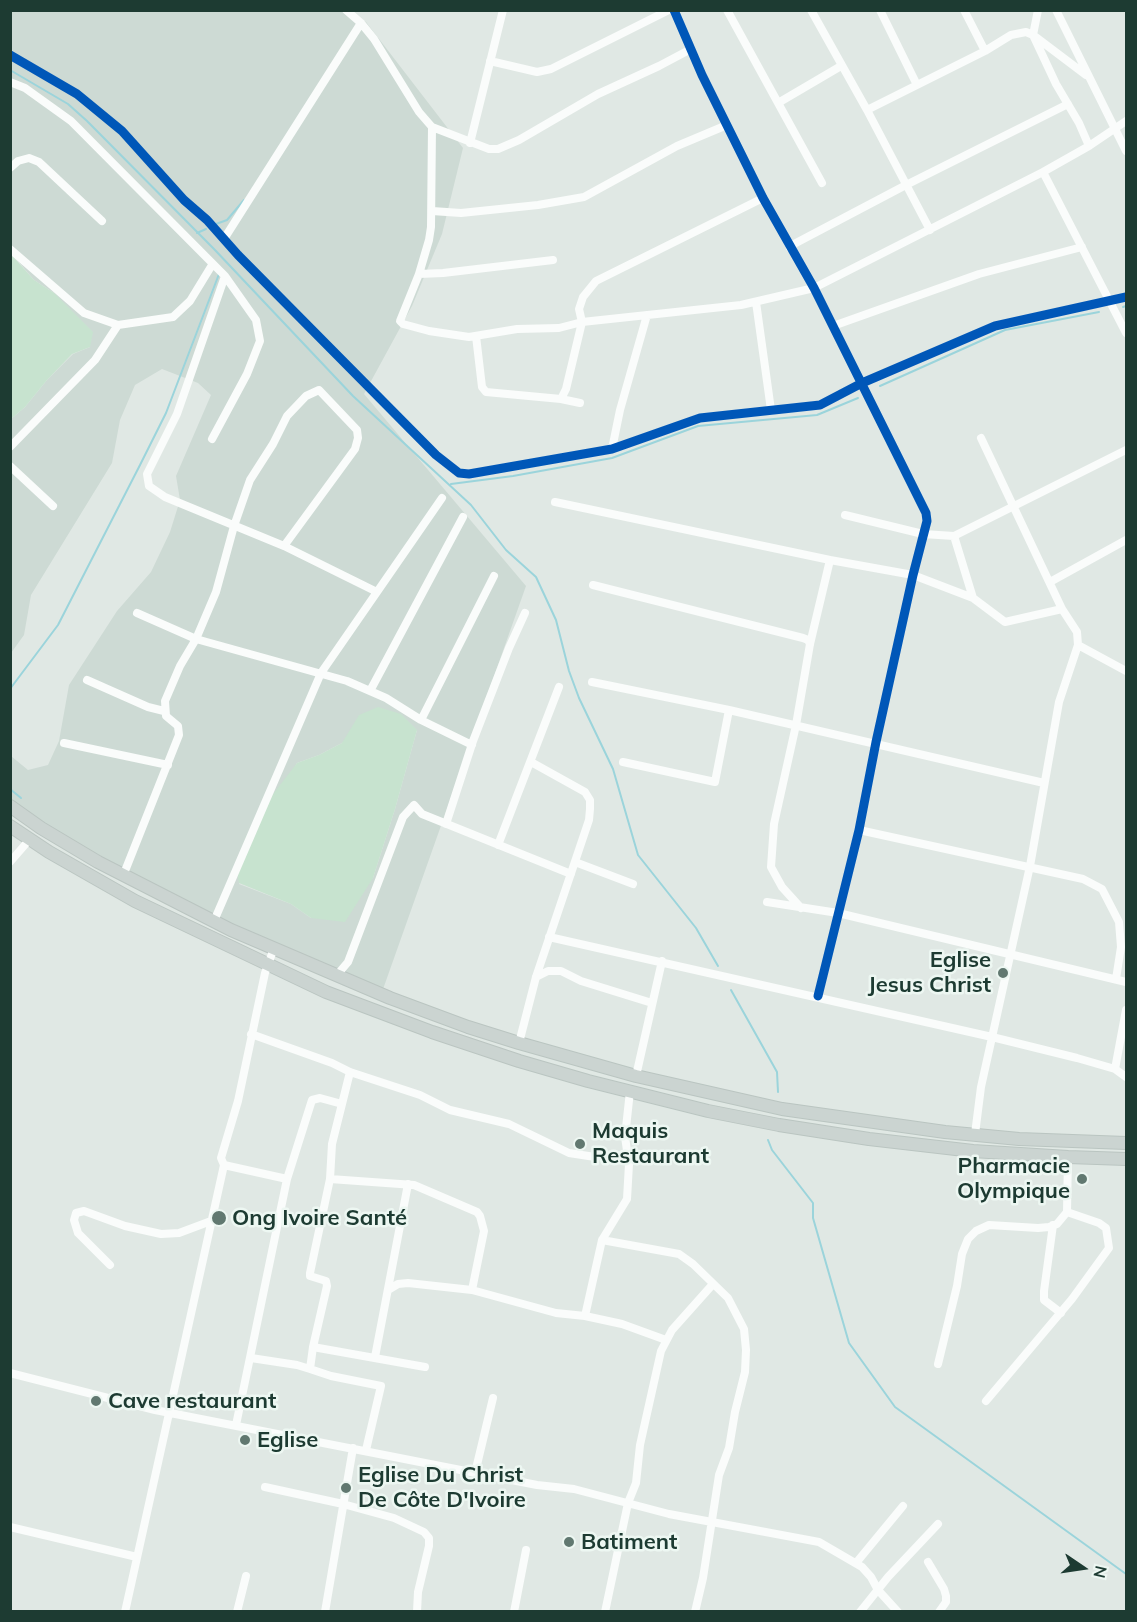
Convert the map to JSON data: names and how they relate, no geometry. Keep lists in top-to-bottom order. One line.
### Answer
{"places":["Eglise Jesus Christ","Maquis Restaurant","Pharmacie Olympique","Ong Ivoire Santé","Cave restaurant","Eglise","Eglise Du Christ De Côte D'Ivoire","Batiment"],"north":"right"}
